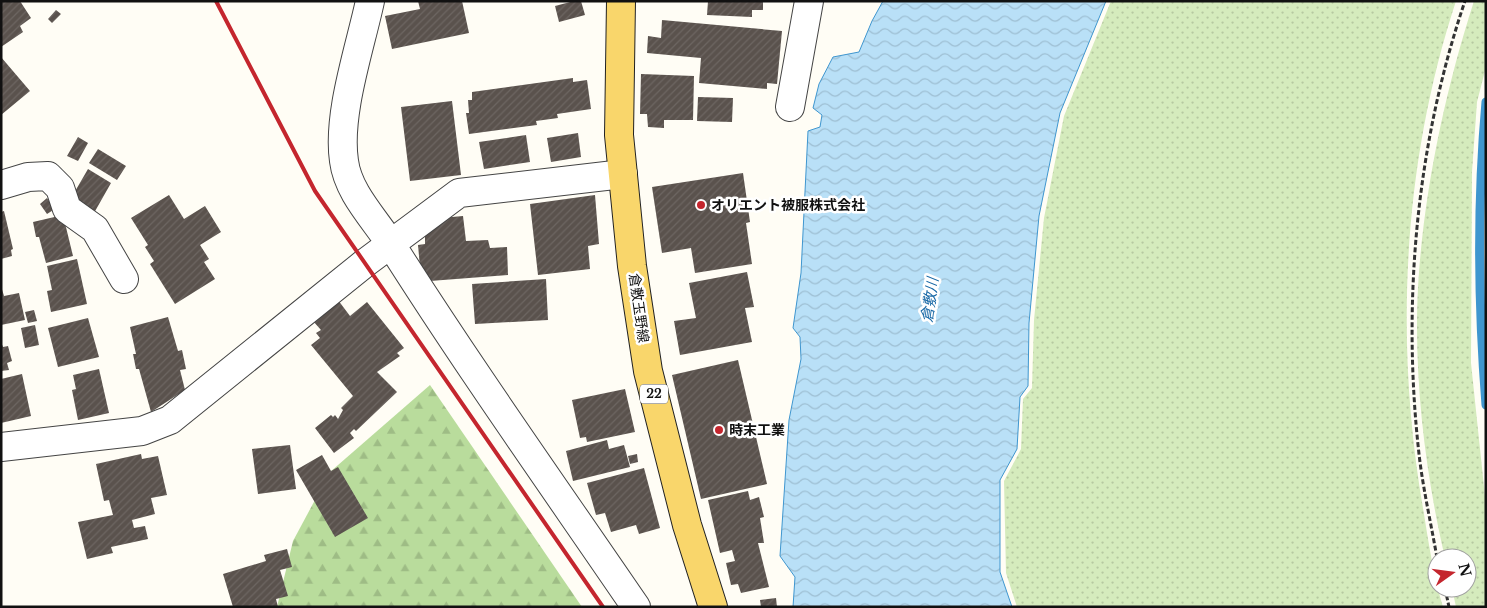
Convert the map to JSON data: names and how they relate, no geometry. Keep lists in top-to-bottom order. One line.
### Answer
{"streets":{"main road":["倉敷玉野線","22"]},"water":["倉敷川"],"places":["オリエント被服株式会社","時末工業"],"north":"right"}
